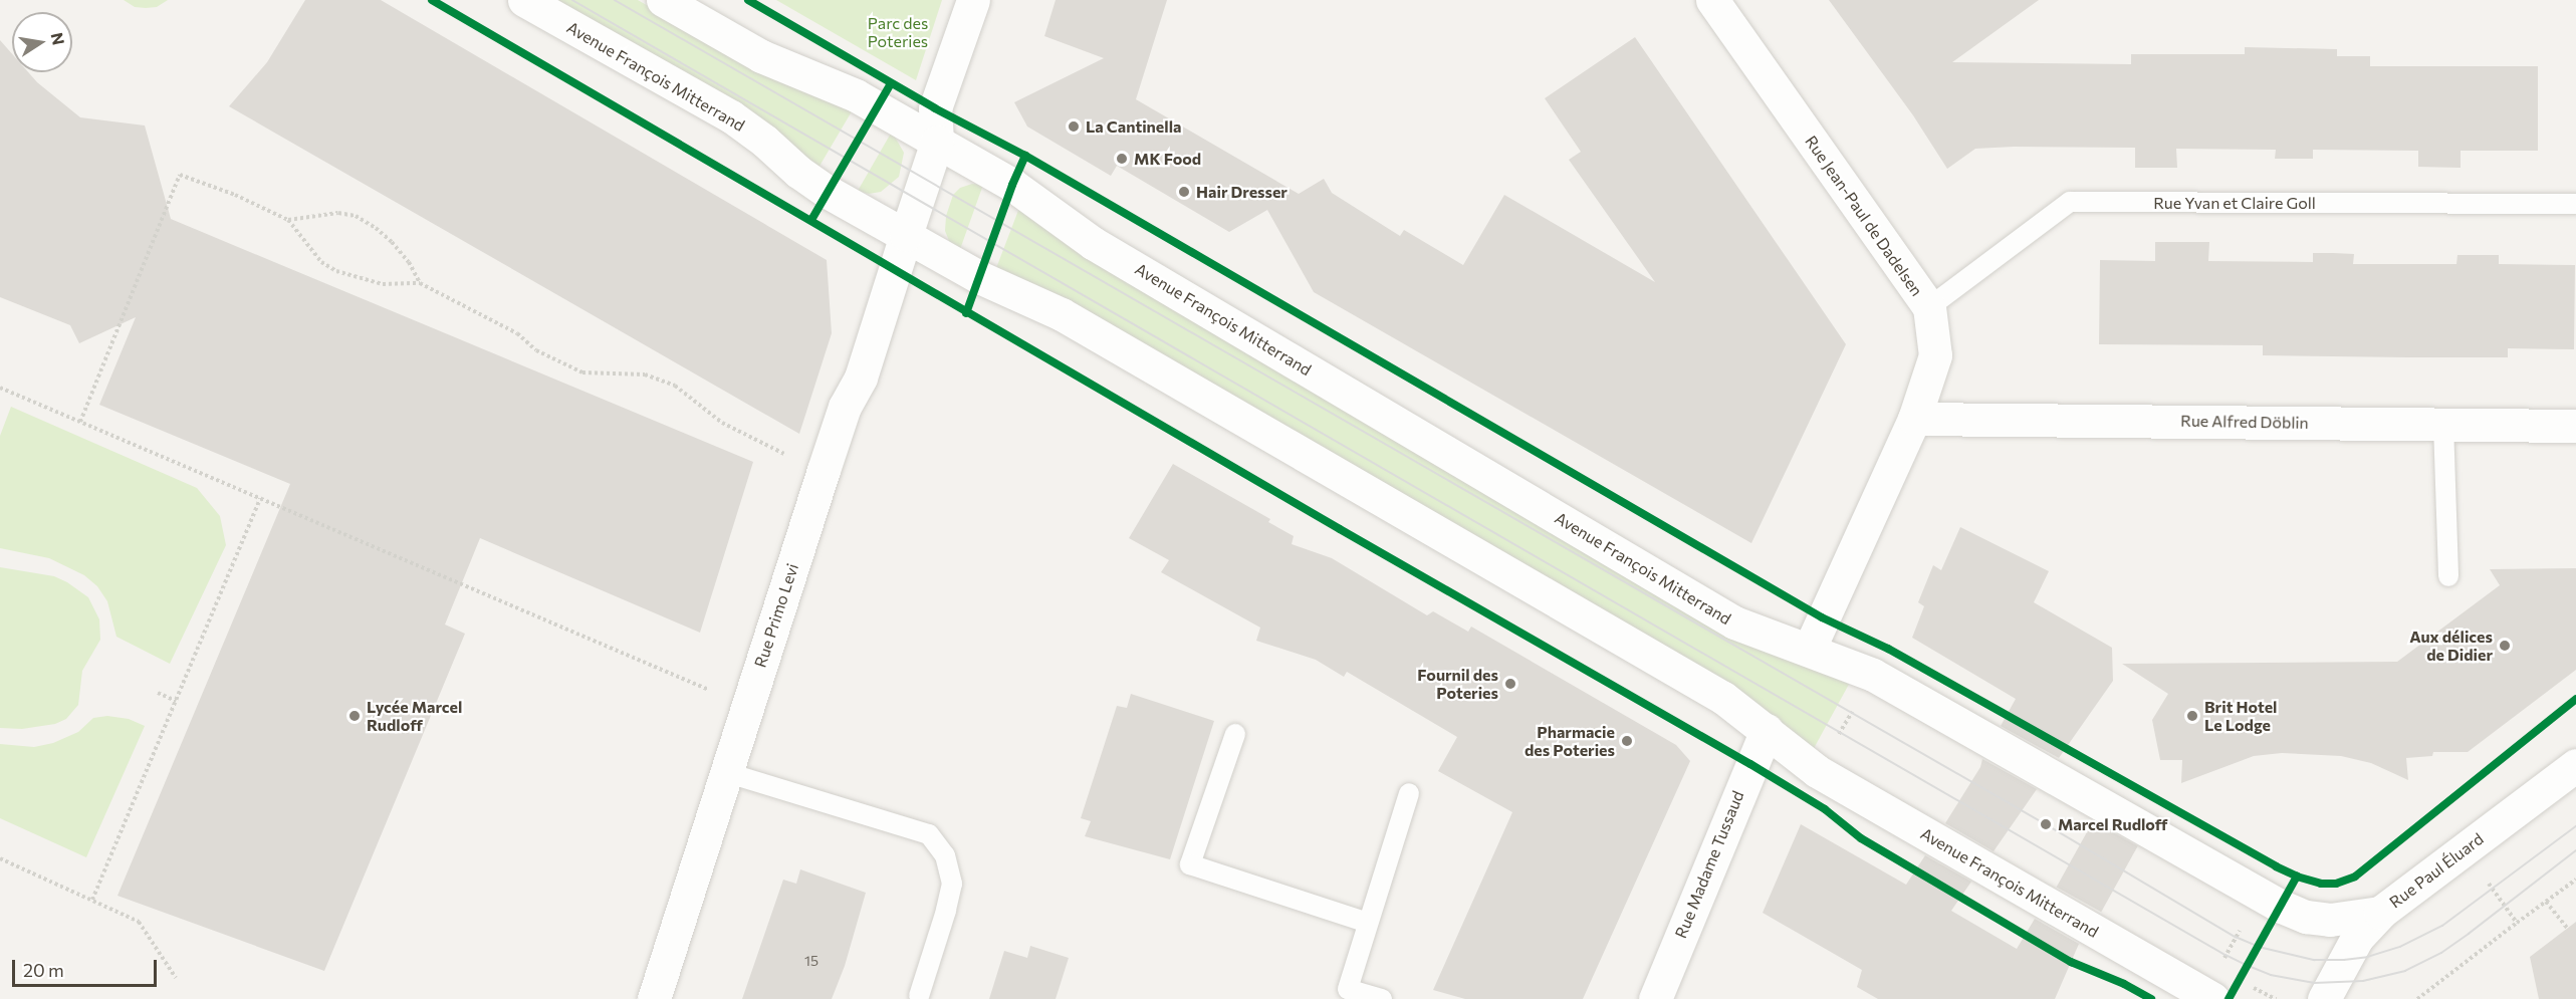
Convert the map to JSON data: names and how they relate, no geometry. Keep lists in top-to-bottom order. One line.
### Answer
{"streets":{"street":["Avenue François Mitterrand","Rue Jean-Paul de Dadelsen","Rue Alfred Döblin","Rue Primo Levi","Rue Madame Tussaud","Rue Paul Éluard"],"lane":["Rue Yvan et Claire Goll"]},"crossings":[["Avenue François Mitterrand","Rue Jean-Paul de Dadelsen"],["Avenue François Mitterrand","Rue Primo Levi"],["Avenue François Mitterrand","Rue Madame Tussaud"],["Avenue François Mitterrand","Rue Paul Éluard"],["Rue Yvan et Claire Goll","Rue Jean-Paul de Dadelsen"],["Rue Jean-Paul de Dadelsen","Rue Alfred Döblin"]],"parks":["Parc des Poteries"],"places":["La Cantinella","MK Food","Hair Dresser","Aux délices de Didier","Fournil des Poteries","Lycée Marcel Rudloff","Brit Hotel Le Lodge","Pharmacie des Poteries","Marcel Rudloff"],"house_numbers":["15"],"scale_bar":"20 m","north":"right"}
